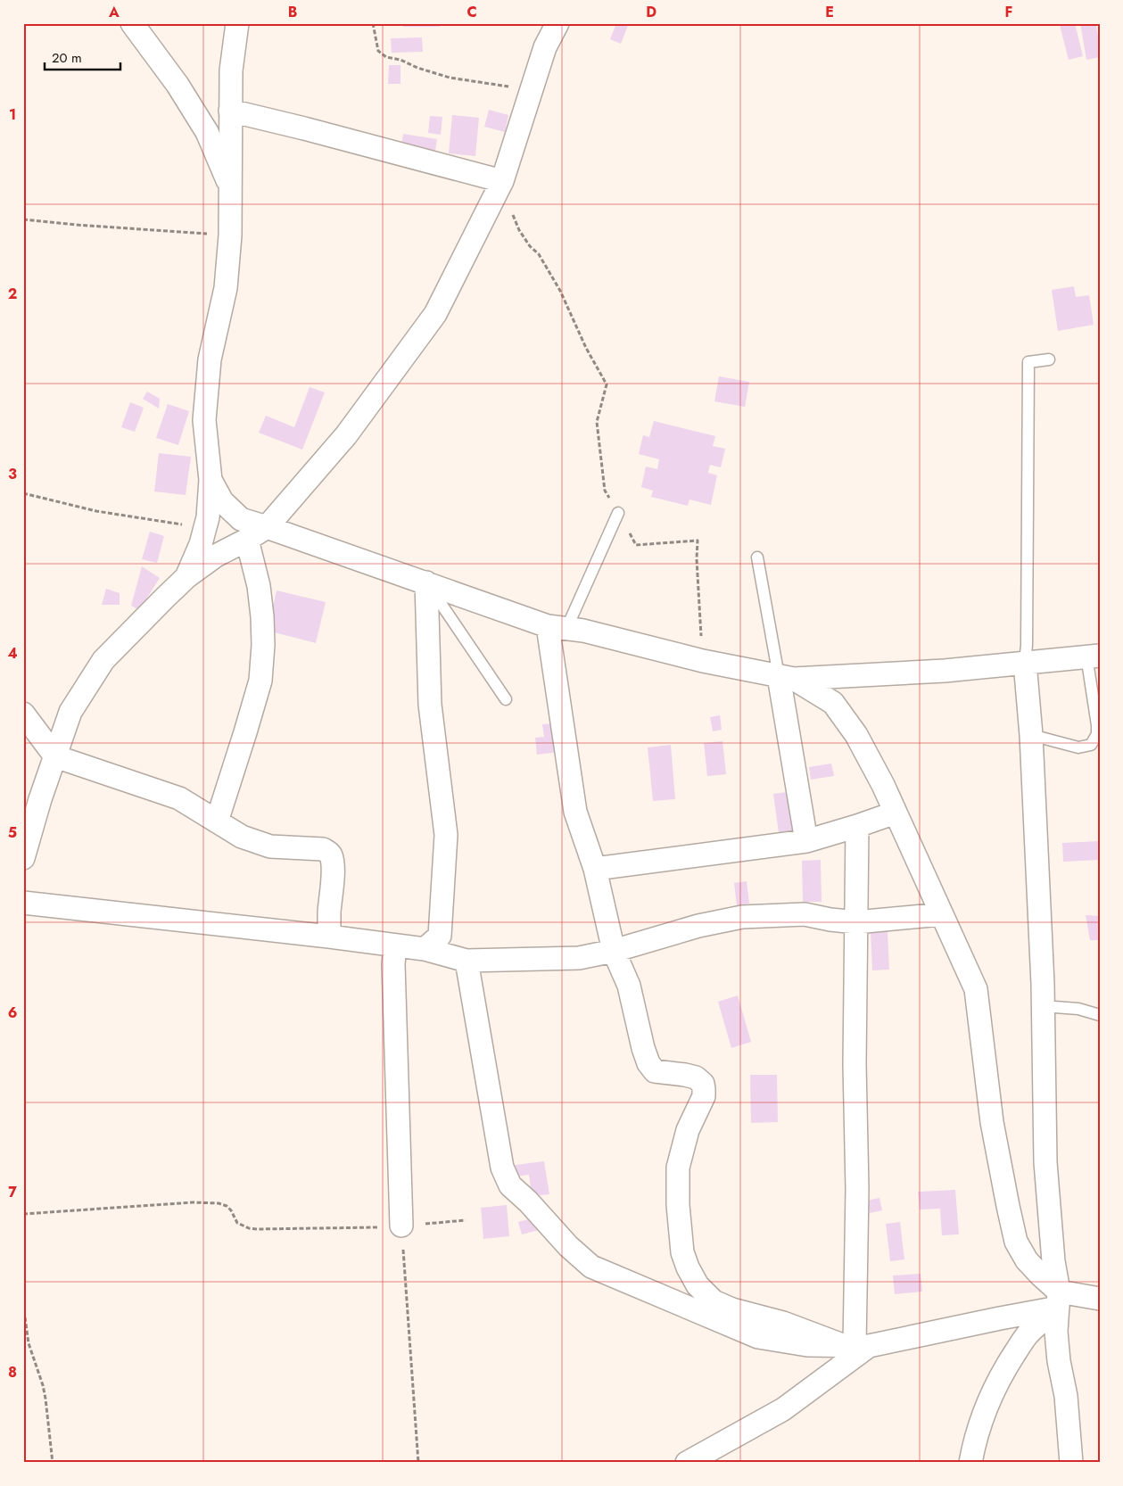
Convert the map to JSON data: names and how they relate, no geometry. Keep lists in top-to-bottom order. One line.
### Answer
{"scale_bar":"20 m","grid":{"columns":["A","B","C","D","E","F"],"rows":["1","2","3","4","5","6","7","8"]}}
